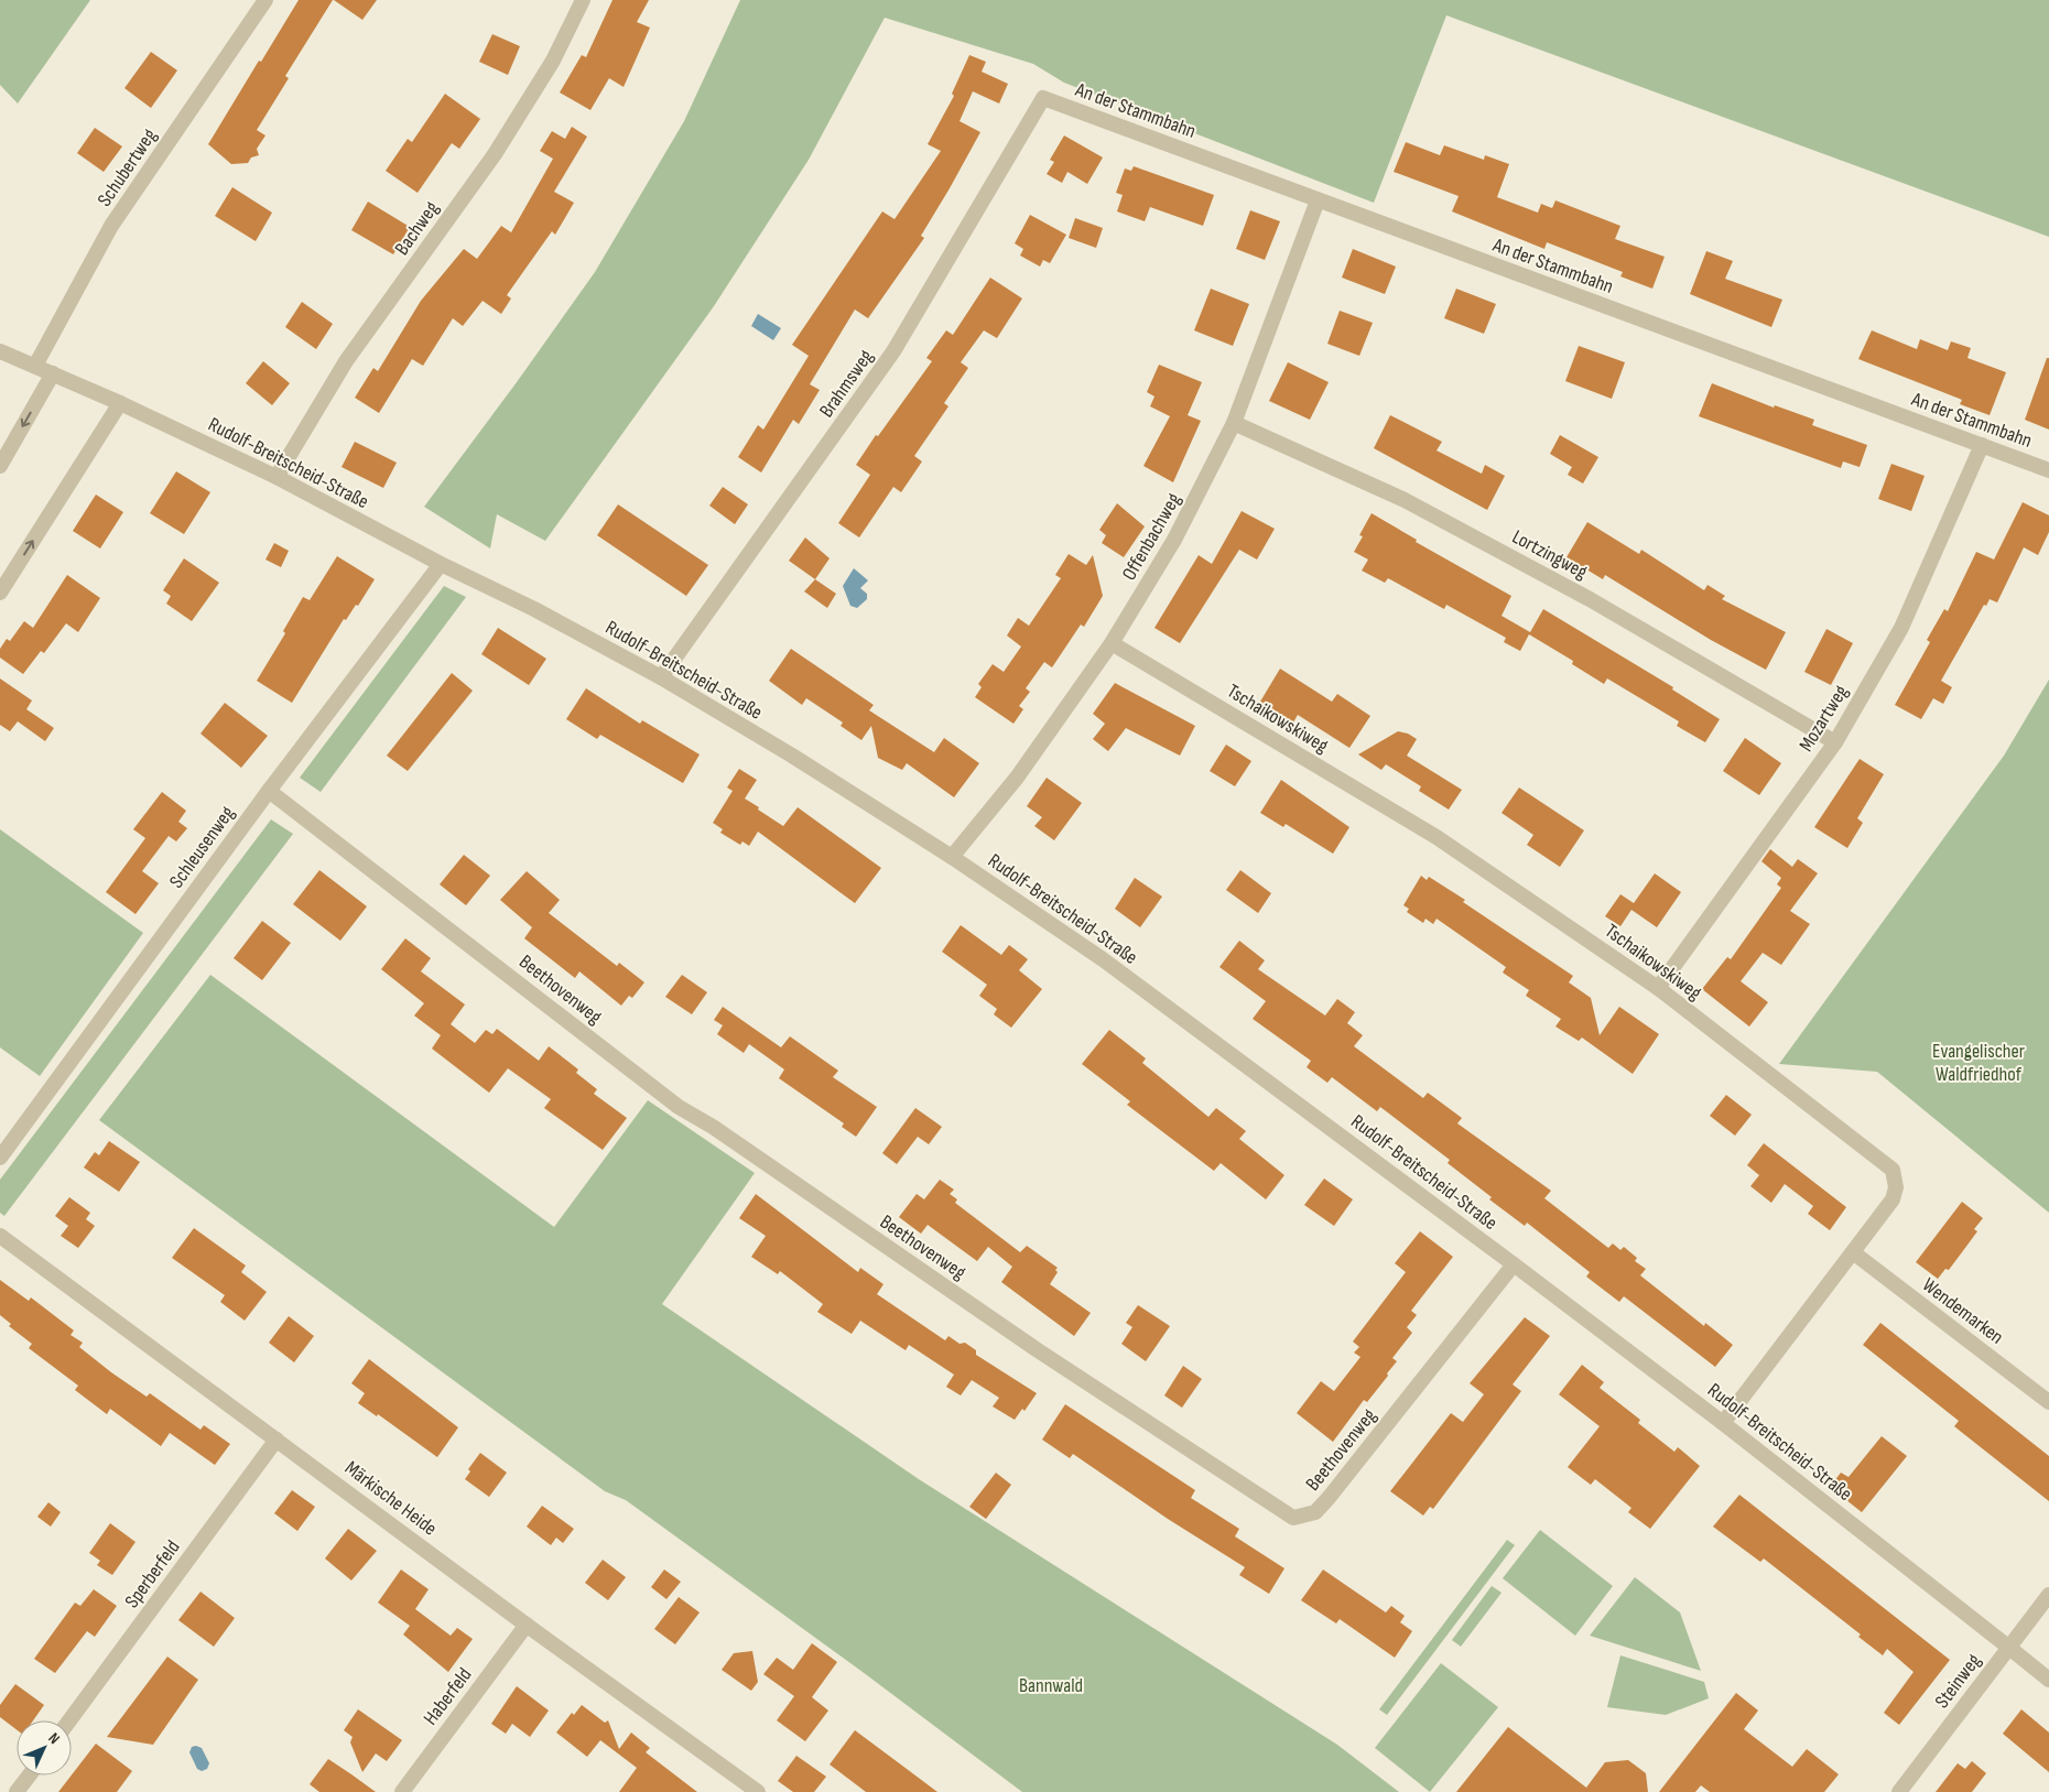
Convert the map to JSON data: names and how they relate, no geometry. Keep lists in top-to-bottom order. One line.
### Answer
{"streets":{"street":["An der Stammbahn","Schubertweg","Bachweg","Brahmsweg","Rudolf-Breitscheid-Straße","Offenbachweg","Lortzingweg","Tschaikowskiweg","Mozartweg","Schleusenweg","Beethovenweg","Wendemarken","Märkische Heide","Sperberfeld","Steinweg","Haberfeld"]},"crossings":[["An der Stammbahn","Brahmsweg"],["An der Stammbahn","Offenbachweg"],["An der Stammbahn","Mozartweg"],["Schubertweg","Rudolf-Breitscheid-Straße"],["Bachweg","Rudolf-Breitscheid-Straße"],["Brahmsweg","Rudolf-Breitscheid-Straße"],["Rudolf-Breitscheid-Straße","Offenbachweg"],["Rudolf-Breitscheid-Straße","Tschaikowskiweg"],["Rudolf-Breitscheid-Straße","Schleusenweg"],["Rudolf-Breitscheid-Straße","Beethovenweg"],["Rudolf-Breitscheid-Straße","Steinweg"],["Offenbachweg","Lortzingweg"],["Offenbachweg","Tschaikowskiweg"],["Lortzingweg","Mozartweg"],["Tschaikowskiweg","Mozartweg"],["Tschaikowskiweg","Wendemarken"],["Schleusenweg","Beethovenweg"],["Märkische Heide","Sperberfeld"],["Märkische Heide","Haberfeld"]],"parks":["Evangelischer Waldfriedhof","Bannwald"],"north":"top right"}
